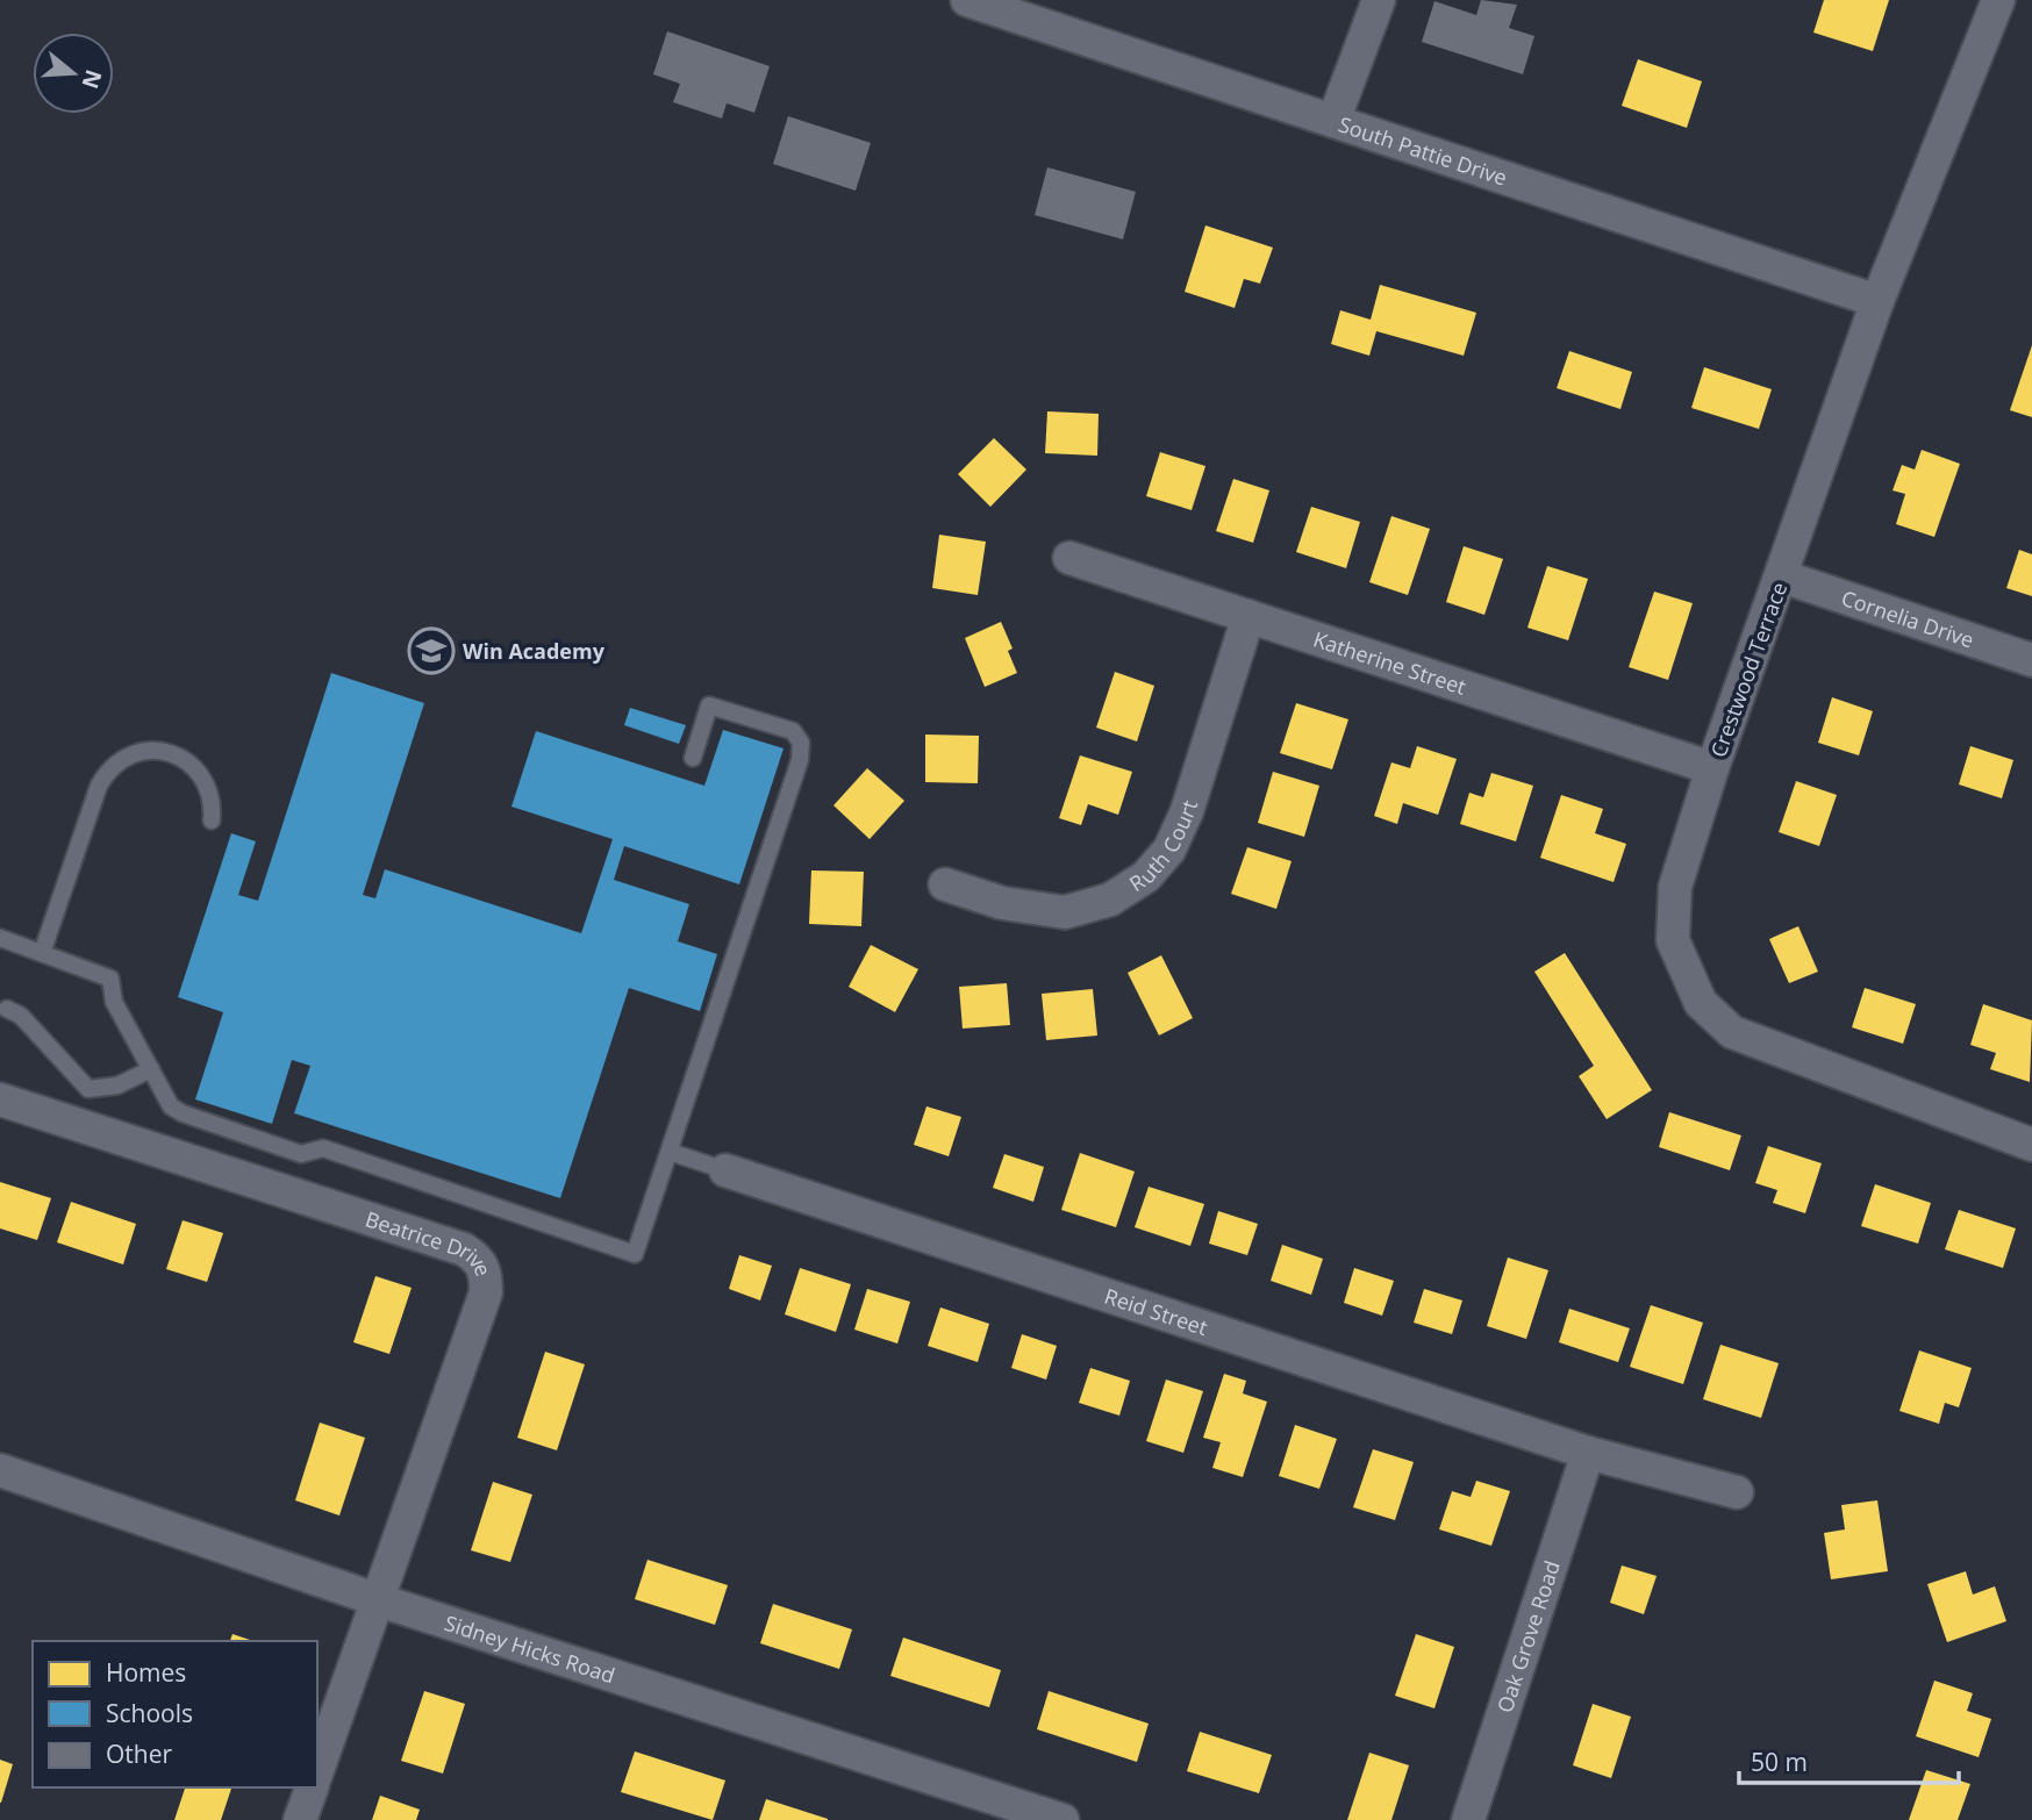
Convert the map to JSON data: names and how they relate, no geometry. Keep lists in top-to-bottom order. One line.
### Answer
{"streets":{"street":["South Pattie Drive","Cornelia Drive","Katherine Street","Crestwood Terrace","Ruth Court","Beatrice Drive","Reid Street","Oak Grove Road","Sidney Hicks Road"]},"crossings":[["South Pattie Drive","Crestwood Terrace"],["Cornelia Drive","Crestwood Terrace"],["Katherine Street","Crestwood Terrace"],["Katherine Street","Ruth Court"],["Beatrice Drive","Sidney Hicks Road"],["Reid Street","Oak Grove Road"]],"places":{"school or university":["Win Academy"]},"legend":["Homes","Schools","Other"],"scale_bar":"50 m","north":"right"}
